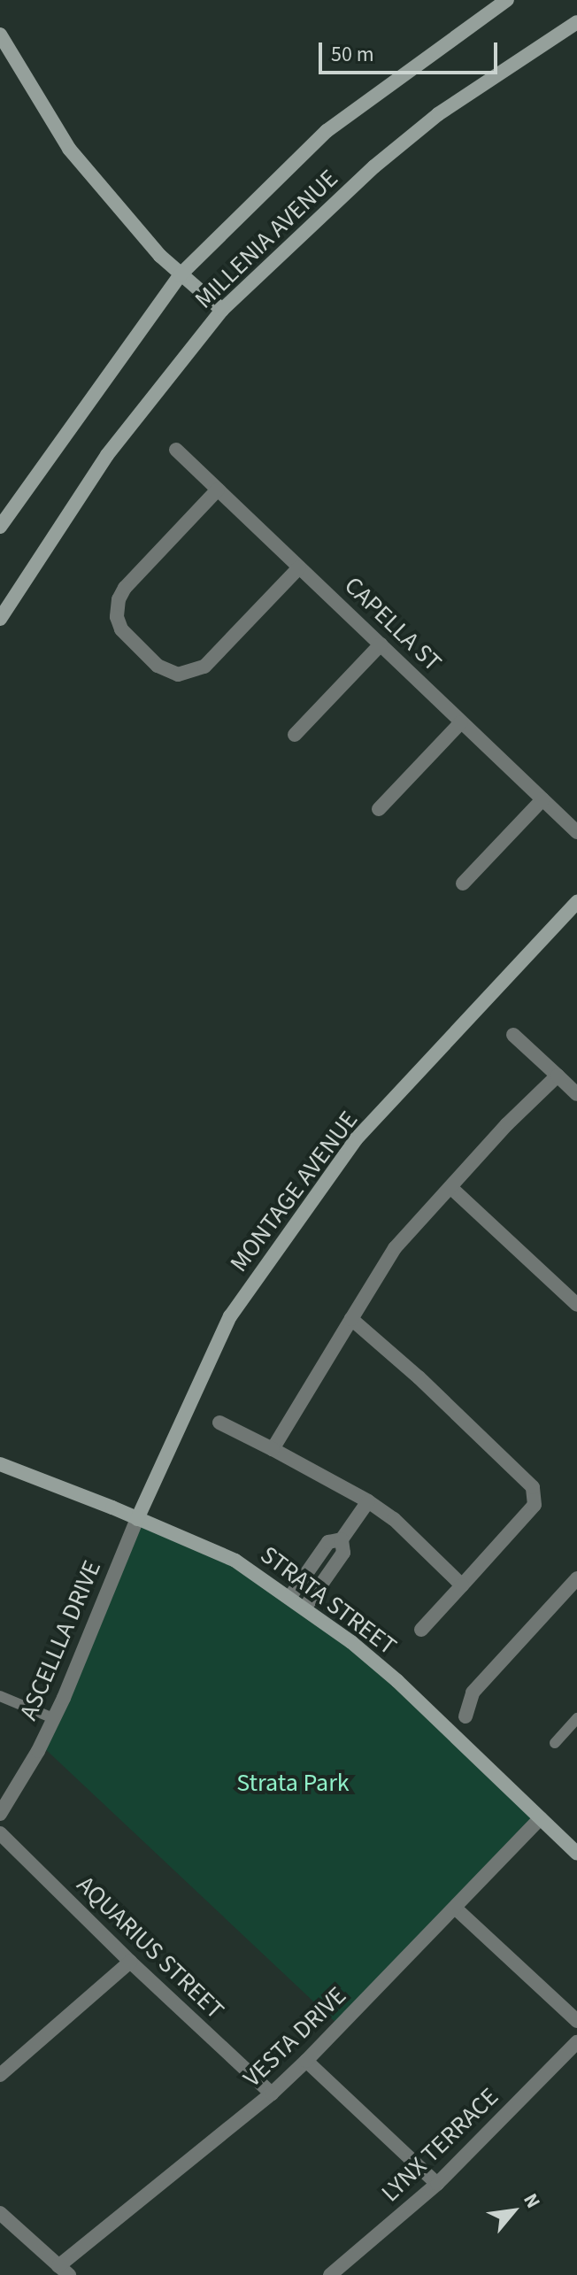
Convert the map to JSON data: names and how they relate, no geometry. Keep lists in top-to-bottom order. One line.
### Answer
{"streets":{"street":["MILLENIA AVENUE","CAPELLA ST","MONTAGE AVENUE","STRATA STREET","ASCELLLA DRIVE","AQUARIUS STREET","VESTA DRIVE","LYNX TERRACE"]},"crossings":[["MONTAGE AVENUE","STRATA STREET"],["MONTAGE AVENUE","ASCELLLA DRIVE"],["STRATA STREET","ASCELLLA DRIVE"],["STRATA STREET","VESTA DRIVE"],["AQUARIUS STREET","VESTA DRIVE"]],"parks":["Strata Park"],"scale_bar":"50 m","north":"top right"}
